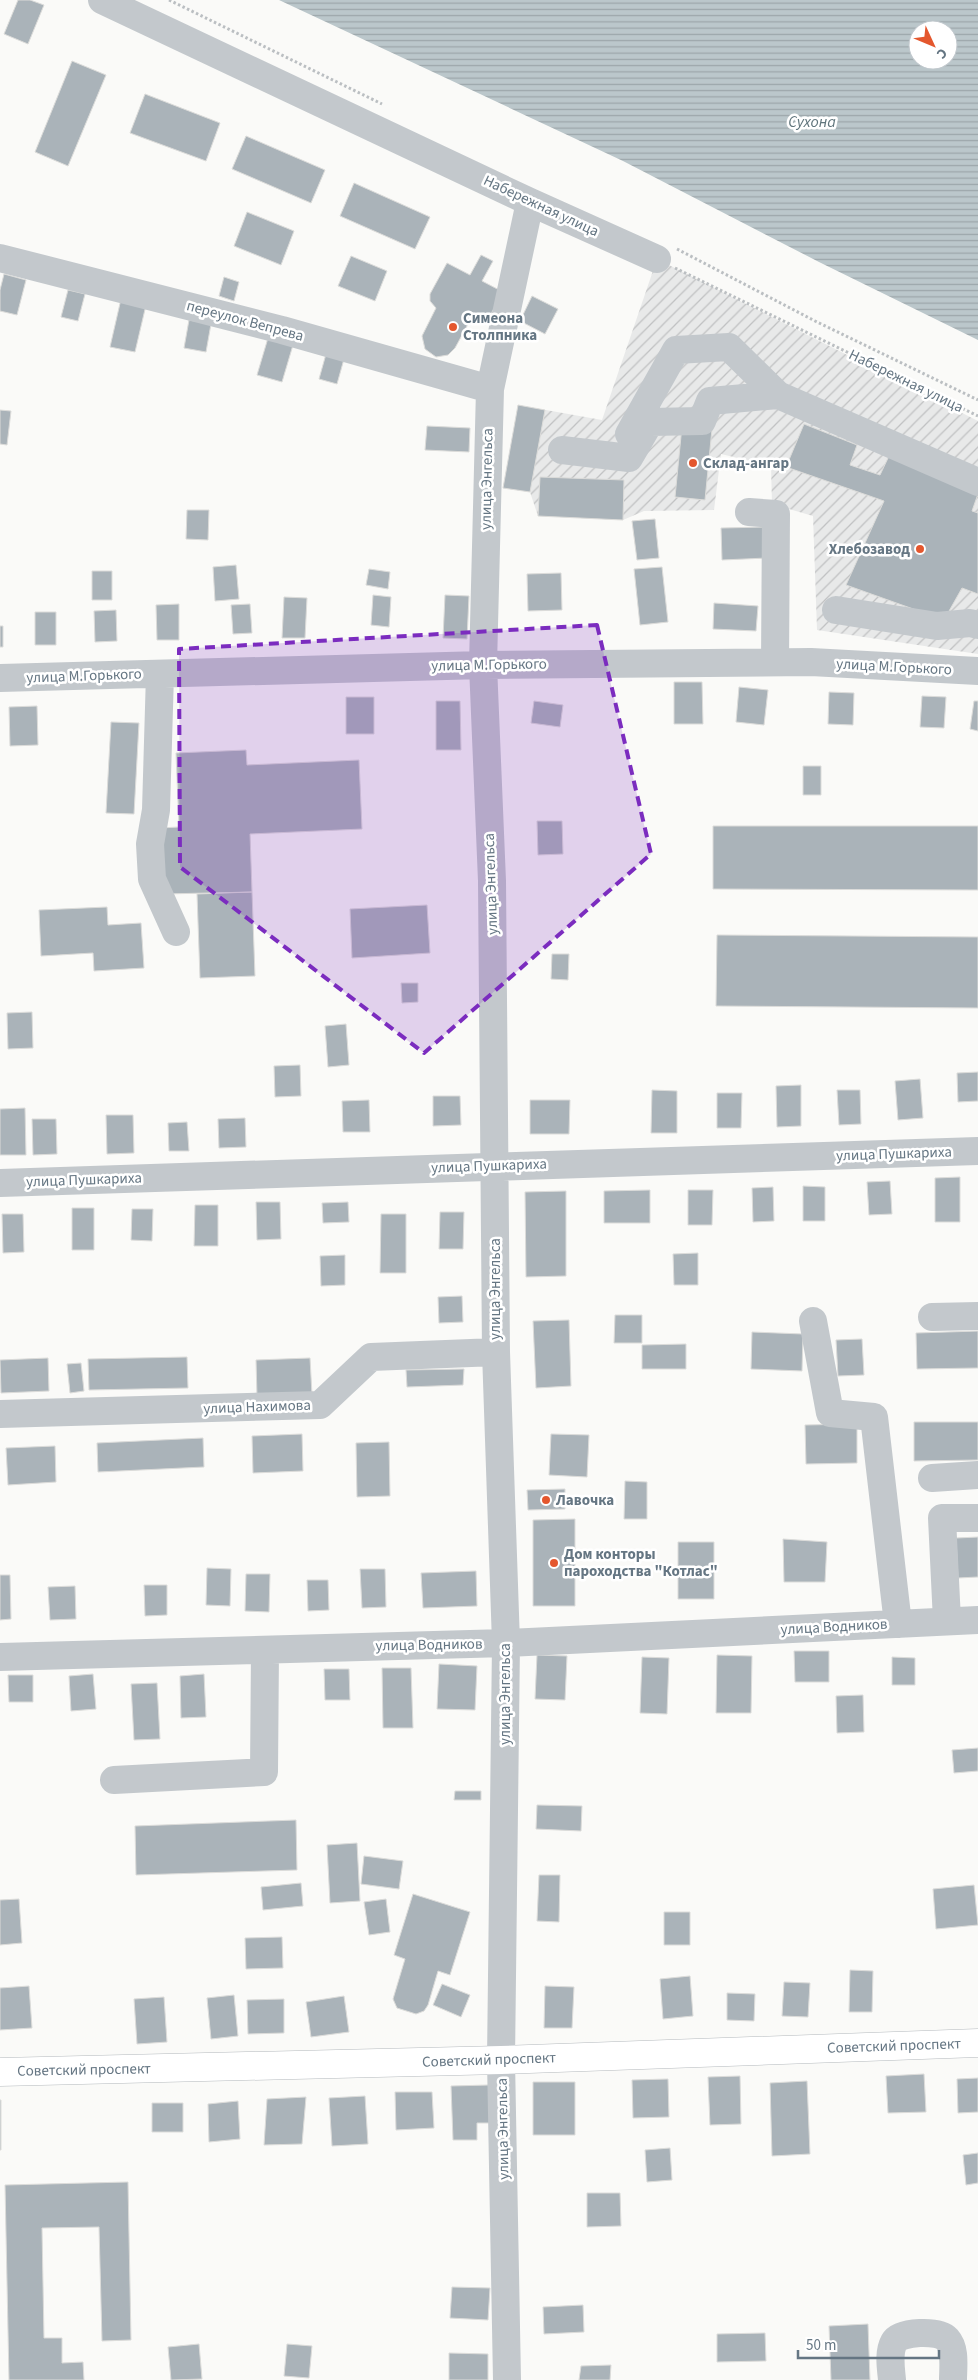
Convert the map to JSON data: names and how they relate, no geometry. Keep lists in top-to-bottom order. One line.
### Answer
{"streets":{"main road":["Советский проспект"],"street":["Набережная улица","переулок Вепрева","улица Энгельса","улица М.Горького","улица Пушкариха","улица Нахимова","улица Водников"]},"crossings":[["Набережная улица","улица Энгельса"],["переулок Вепрева","улица Энгельса"],["улица Энгельса","улица М.Горького"],["улица Энгельса","улица Пушкариха"],["улица Энгельса","улица Нахимова"],["улица Энгельса","улица Водников"],["улица Энгельса","Советский проспект"]],"water":["Сухона"],"places":["Симеона Столпника","Склад-ангар","Хлебозавод","Лавочка","Дом конторы пароходства \"Котлас\""],"scale_bar":"50 m","north":"bottom right"}
